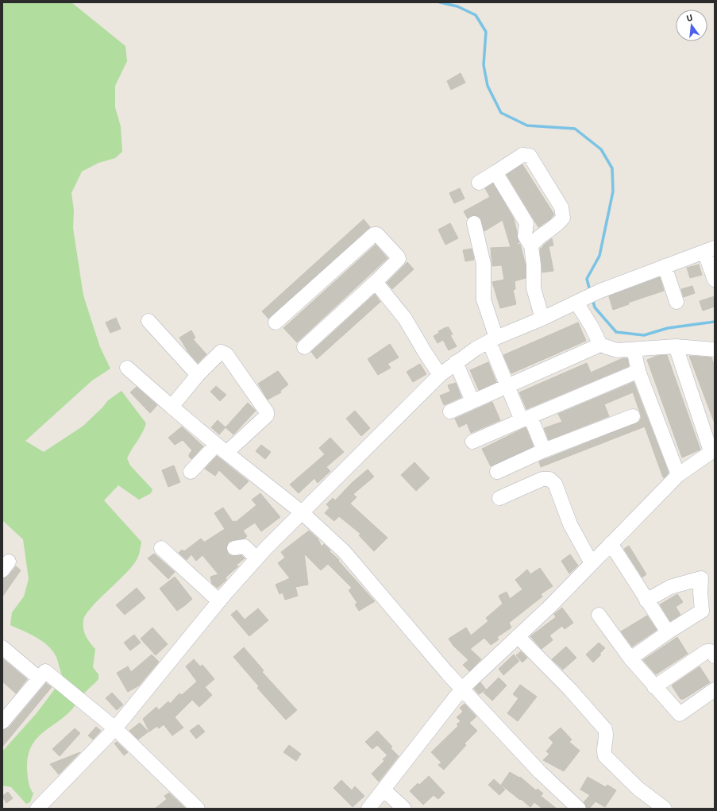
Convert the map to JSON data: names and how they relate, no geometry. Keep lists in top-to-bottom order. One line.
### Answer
{"north":"top"}
